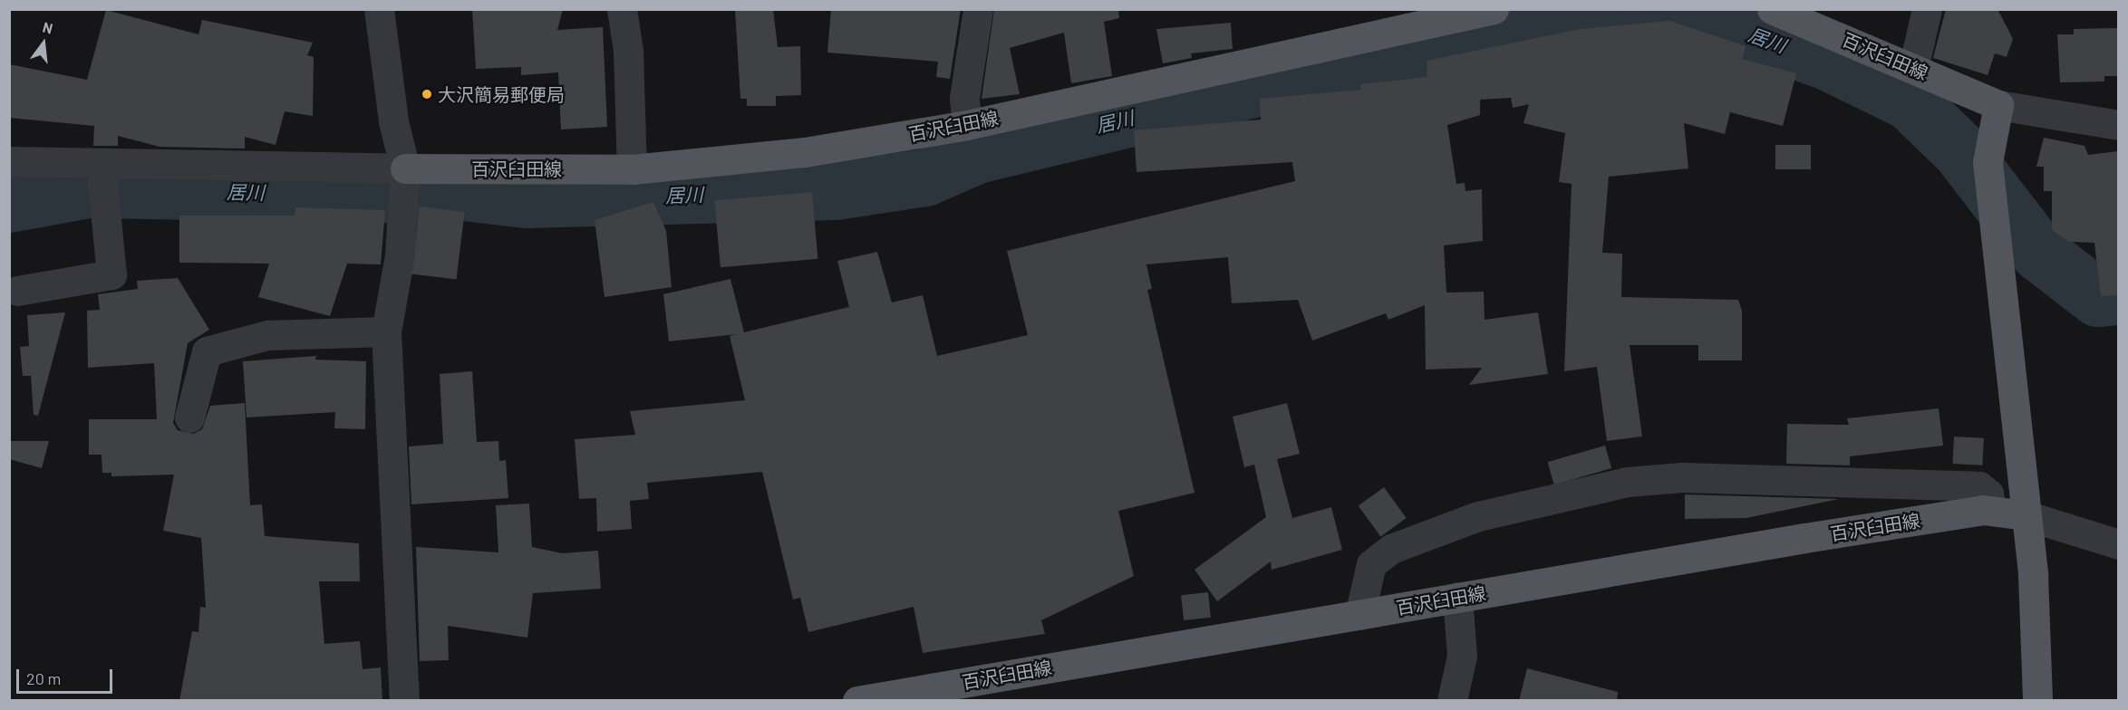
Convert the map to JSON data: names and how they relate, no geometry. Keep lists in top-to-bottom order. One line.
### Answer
{"streets":{"main road":["百沢臼田線"]},"water":["居川"],"places":["大沢簡易郵便局"],"scale_bar":"20 m","north":"top"}
